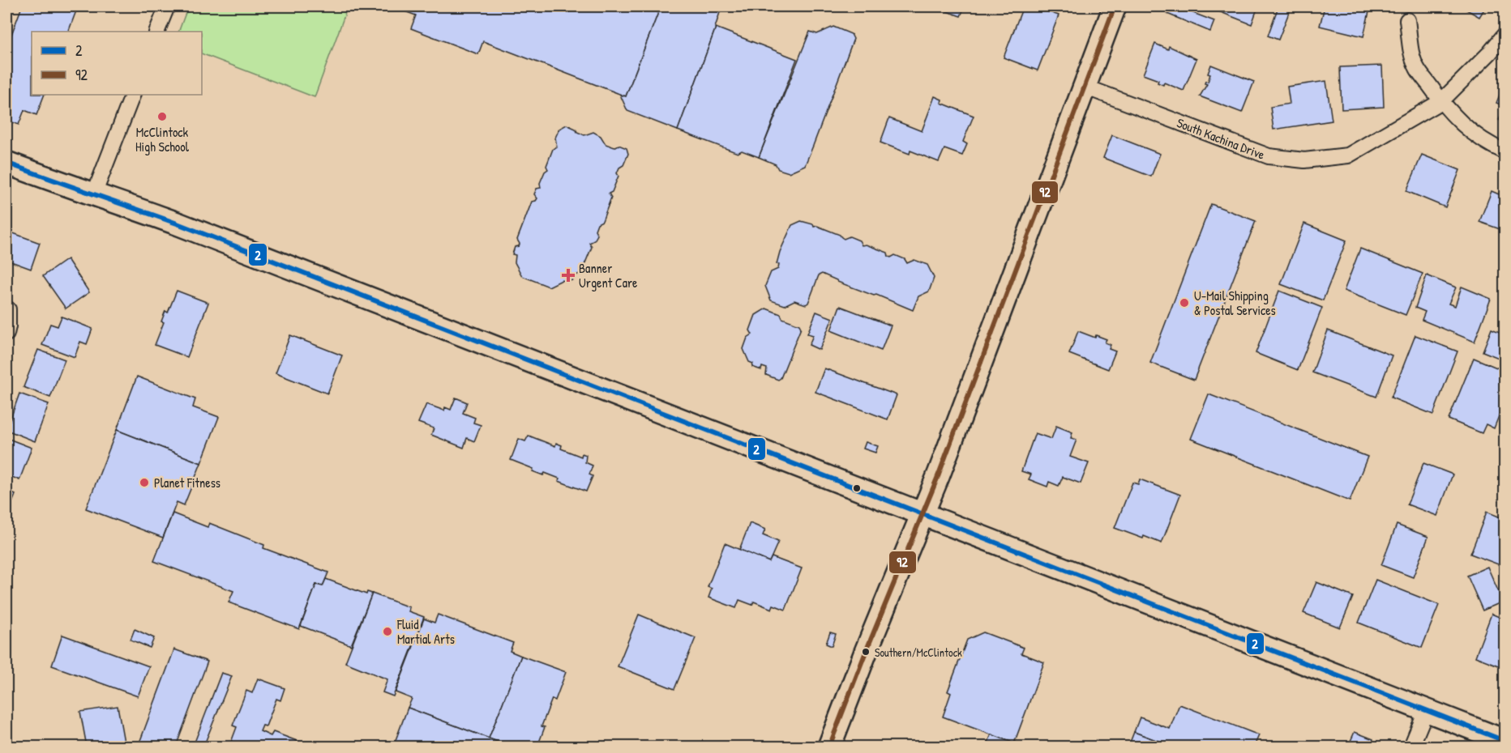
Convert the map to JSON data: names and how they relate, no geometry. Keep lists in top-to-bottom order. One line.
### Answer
{"streets":{"street":["South Kachina Drive"]},"places":{"other":["McClintock High School","U-Mail Shipping & Postal Services","Planet Fitness","Fluid Martial Arts","Southern/McClintock"],"health":["Banner Urgent Care"]},"lines":["transit line 92","transit line 2"],"legend":["2","92"]}
